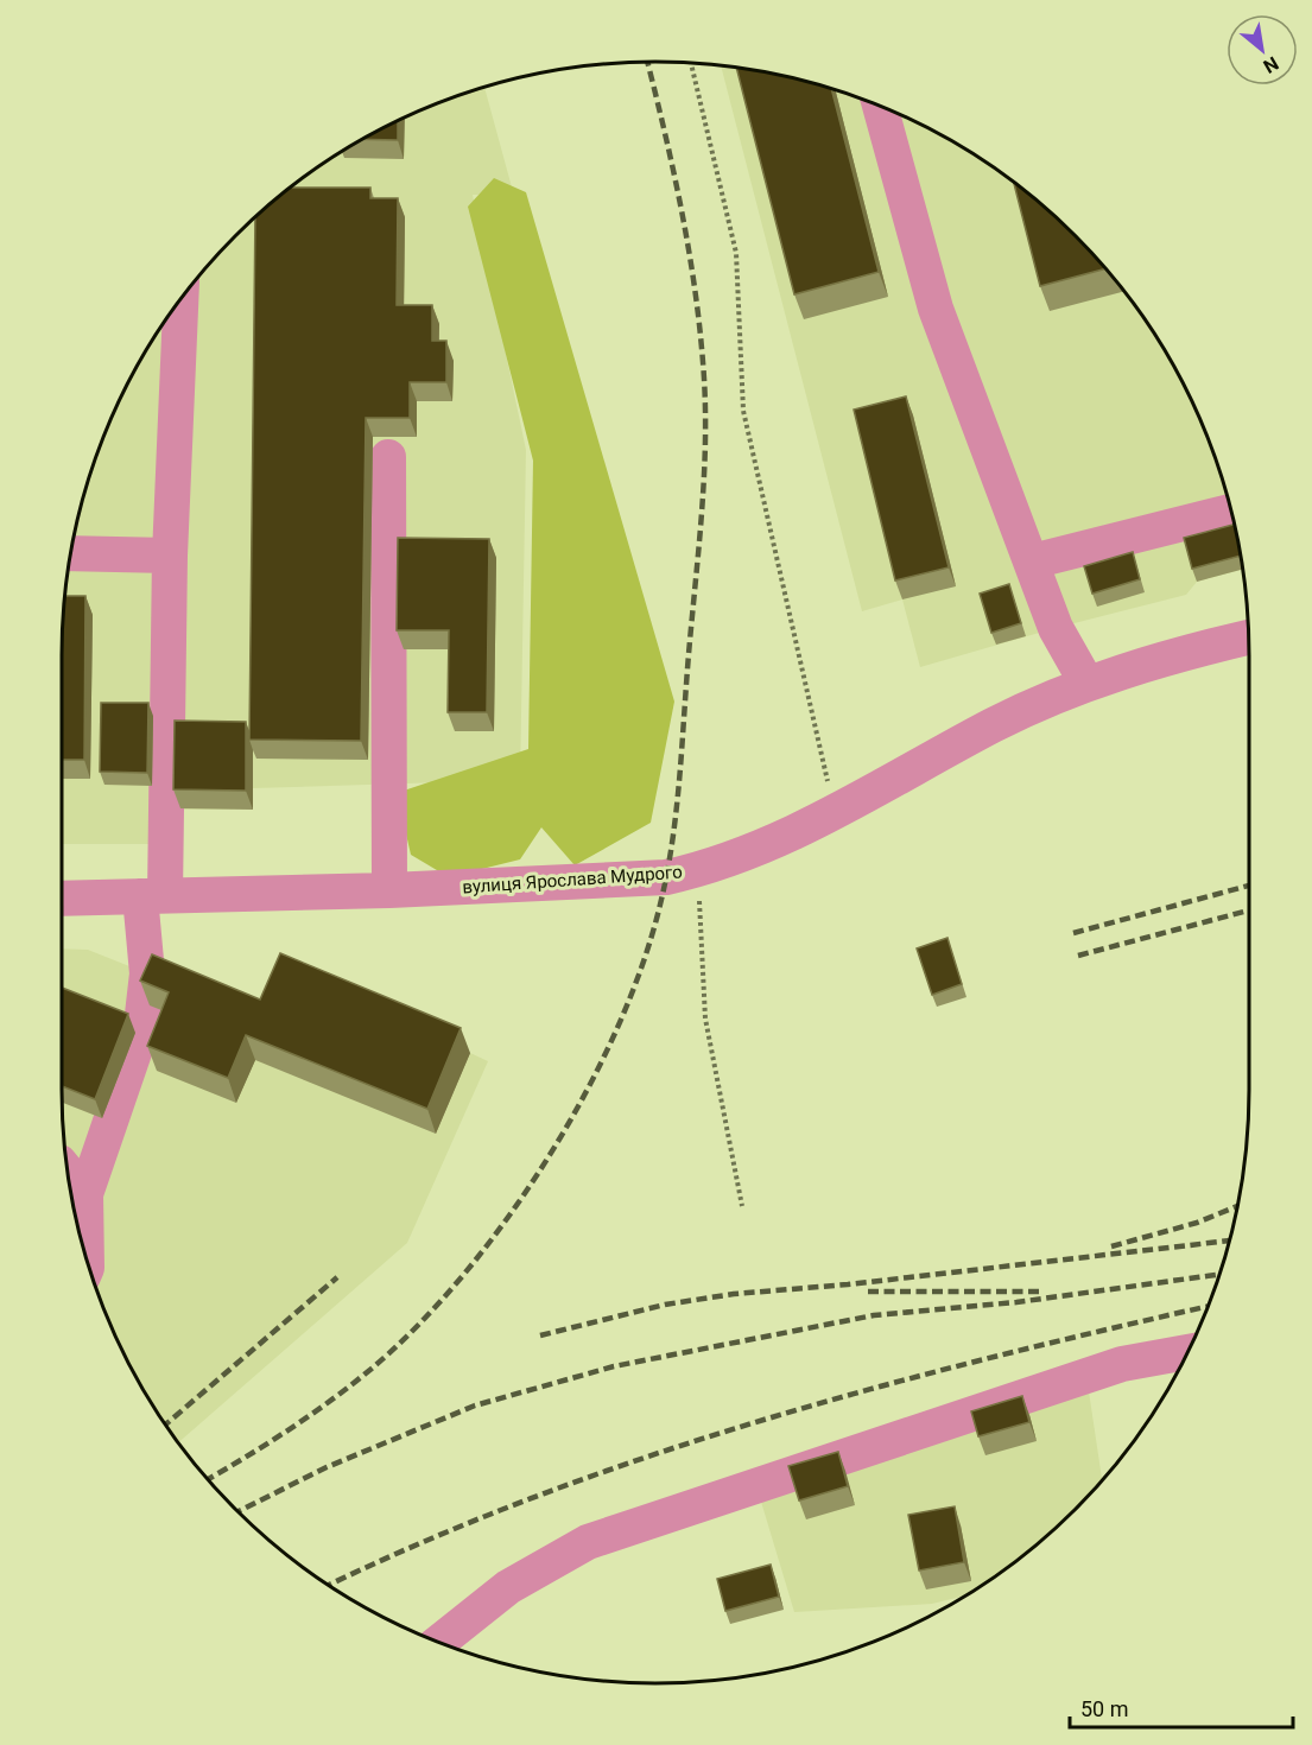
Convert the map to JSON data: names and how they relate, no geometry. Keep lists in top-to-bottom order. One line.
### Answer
{"streets":{"street":["вулиця Ярослава Мудрого"]},"scale_bar":"50 m","north":"bottom right"}
